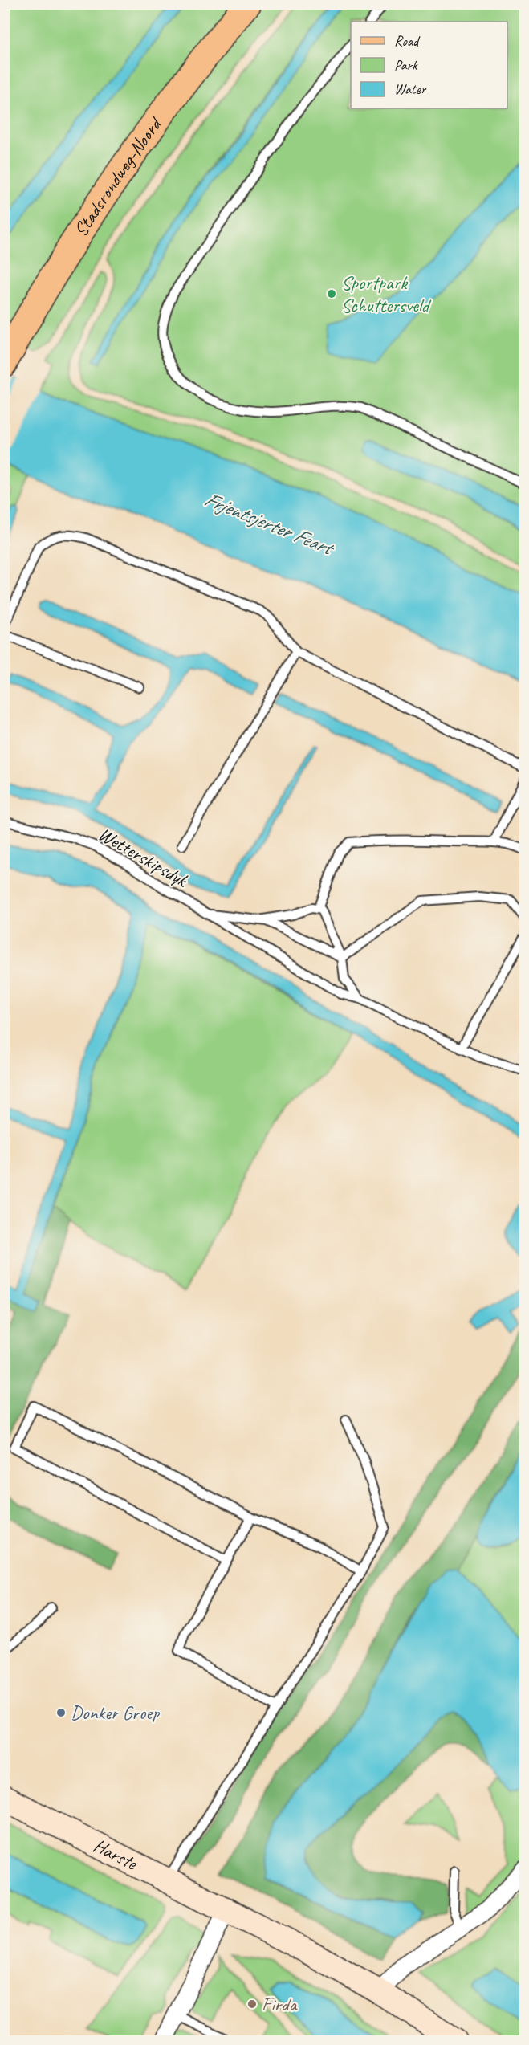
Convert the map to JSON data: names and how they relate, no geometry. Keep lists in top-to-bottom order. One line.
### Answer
{"streets":{"main road":["Stadsrondweg-Noord"],"street":["Harste"],"lane":["Wetterskipsdyk"]},"water":["Frjentsjerter Feart"],"places":["Sportpark Schuttersveld","Donker Groep","Firda"],"legend":["Road","Park","Water"]}
